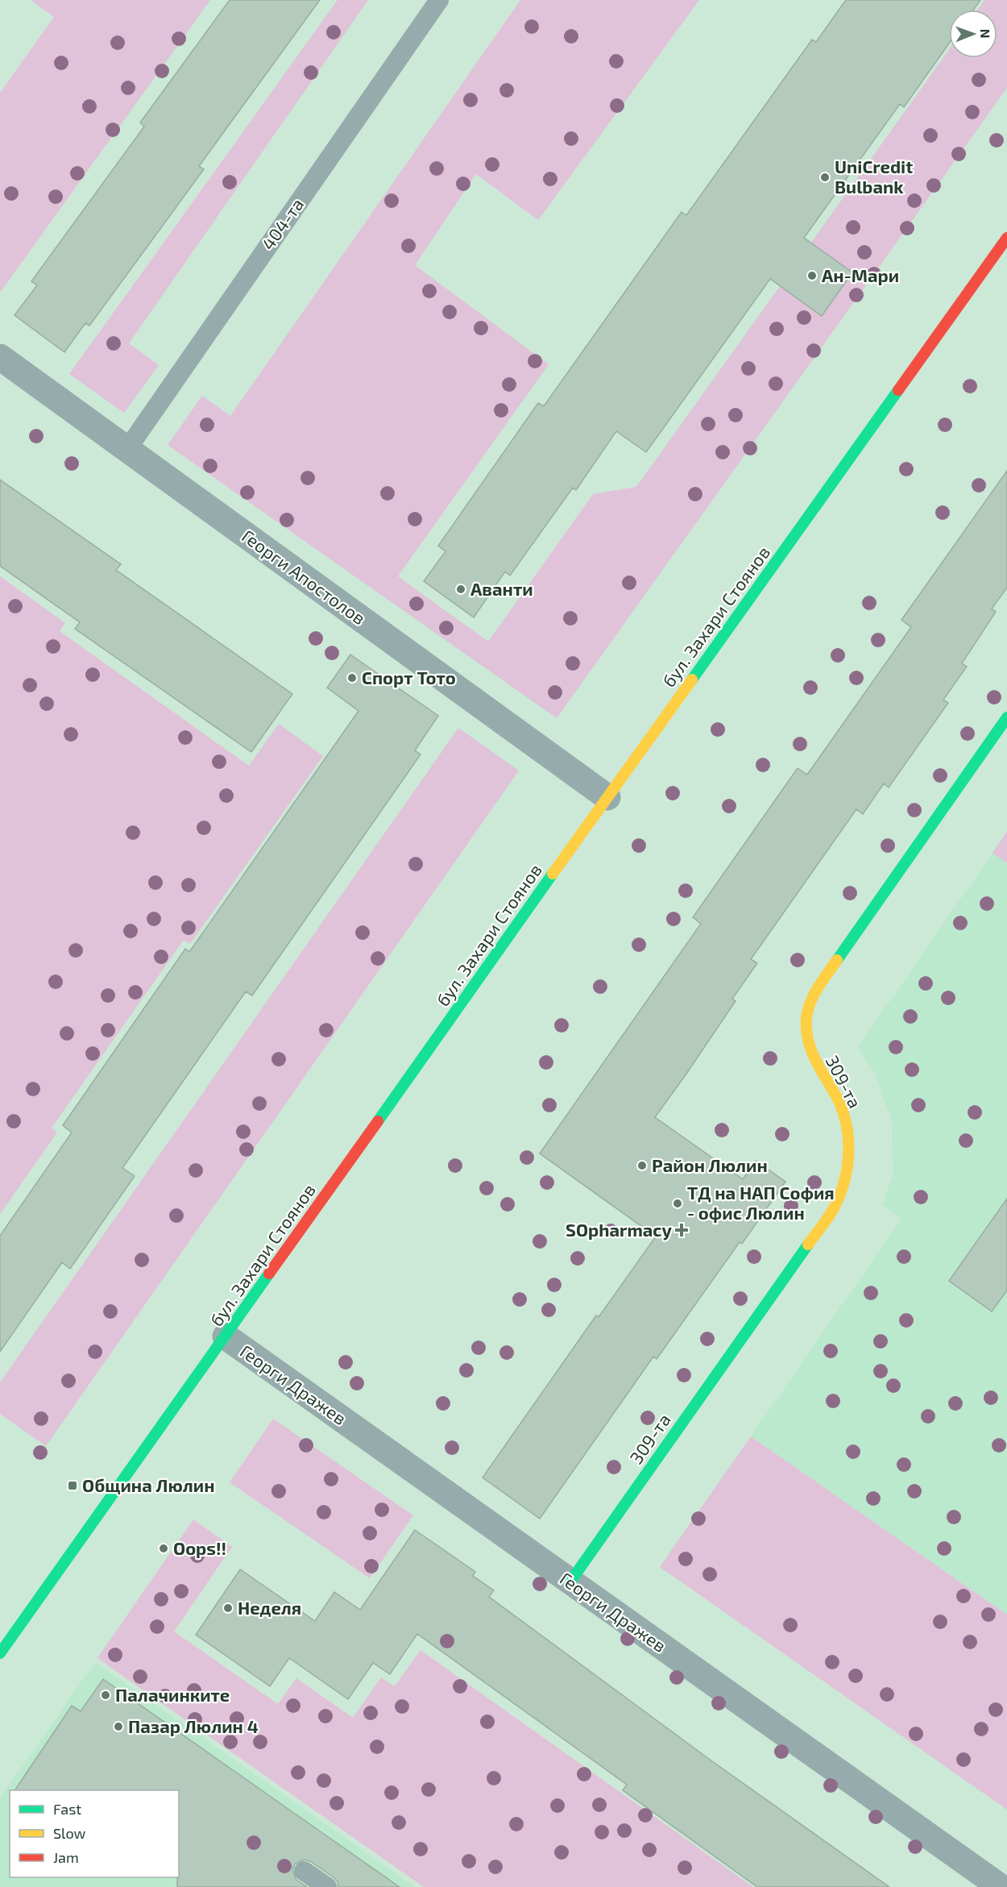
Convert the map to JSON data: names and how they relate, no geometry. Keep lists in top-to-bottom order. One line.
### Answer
{"streets":{"street":["Георги Апостолов","бул. Захари Стоянов","309-та","Георги Дражев"],"lane":["404-та"]},"crossings":[["404-та","Георги Апостолов"],["Георги Апостолов","бул. Захари Стоянов"],["бул. Захари Стоянов","Георги Дражев"],["309-та","Георги Дражев"]],"places":{"other":["UniCredit Bulbank","Ан-Мари","Аванти","Спорт Тото","Район Люлин","ТД на НАП София - офис Люлин","Oops!!","Неделя","Палачинките","Пазар Люлин 4"],"health":["SOpharmacy"],"transit":["Община Люлин"]},"legend":["Fast","Slow","Jam"],"north":"right"}
